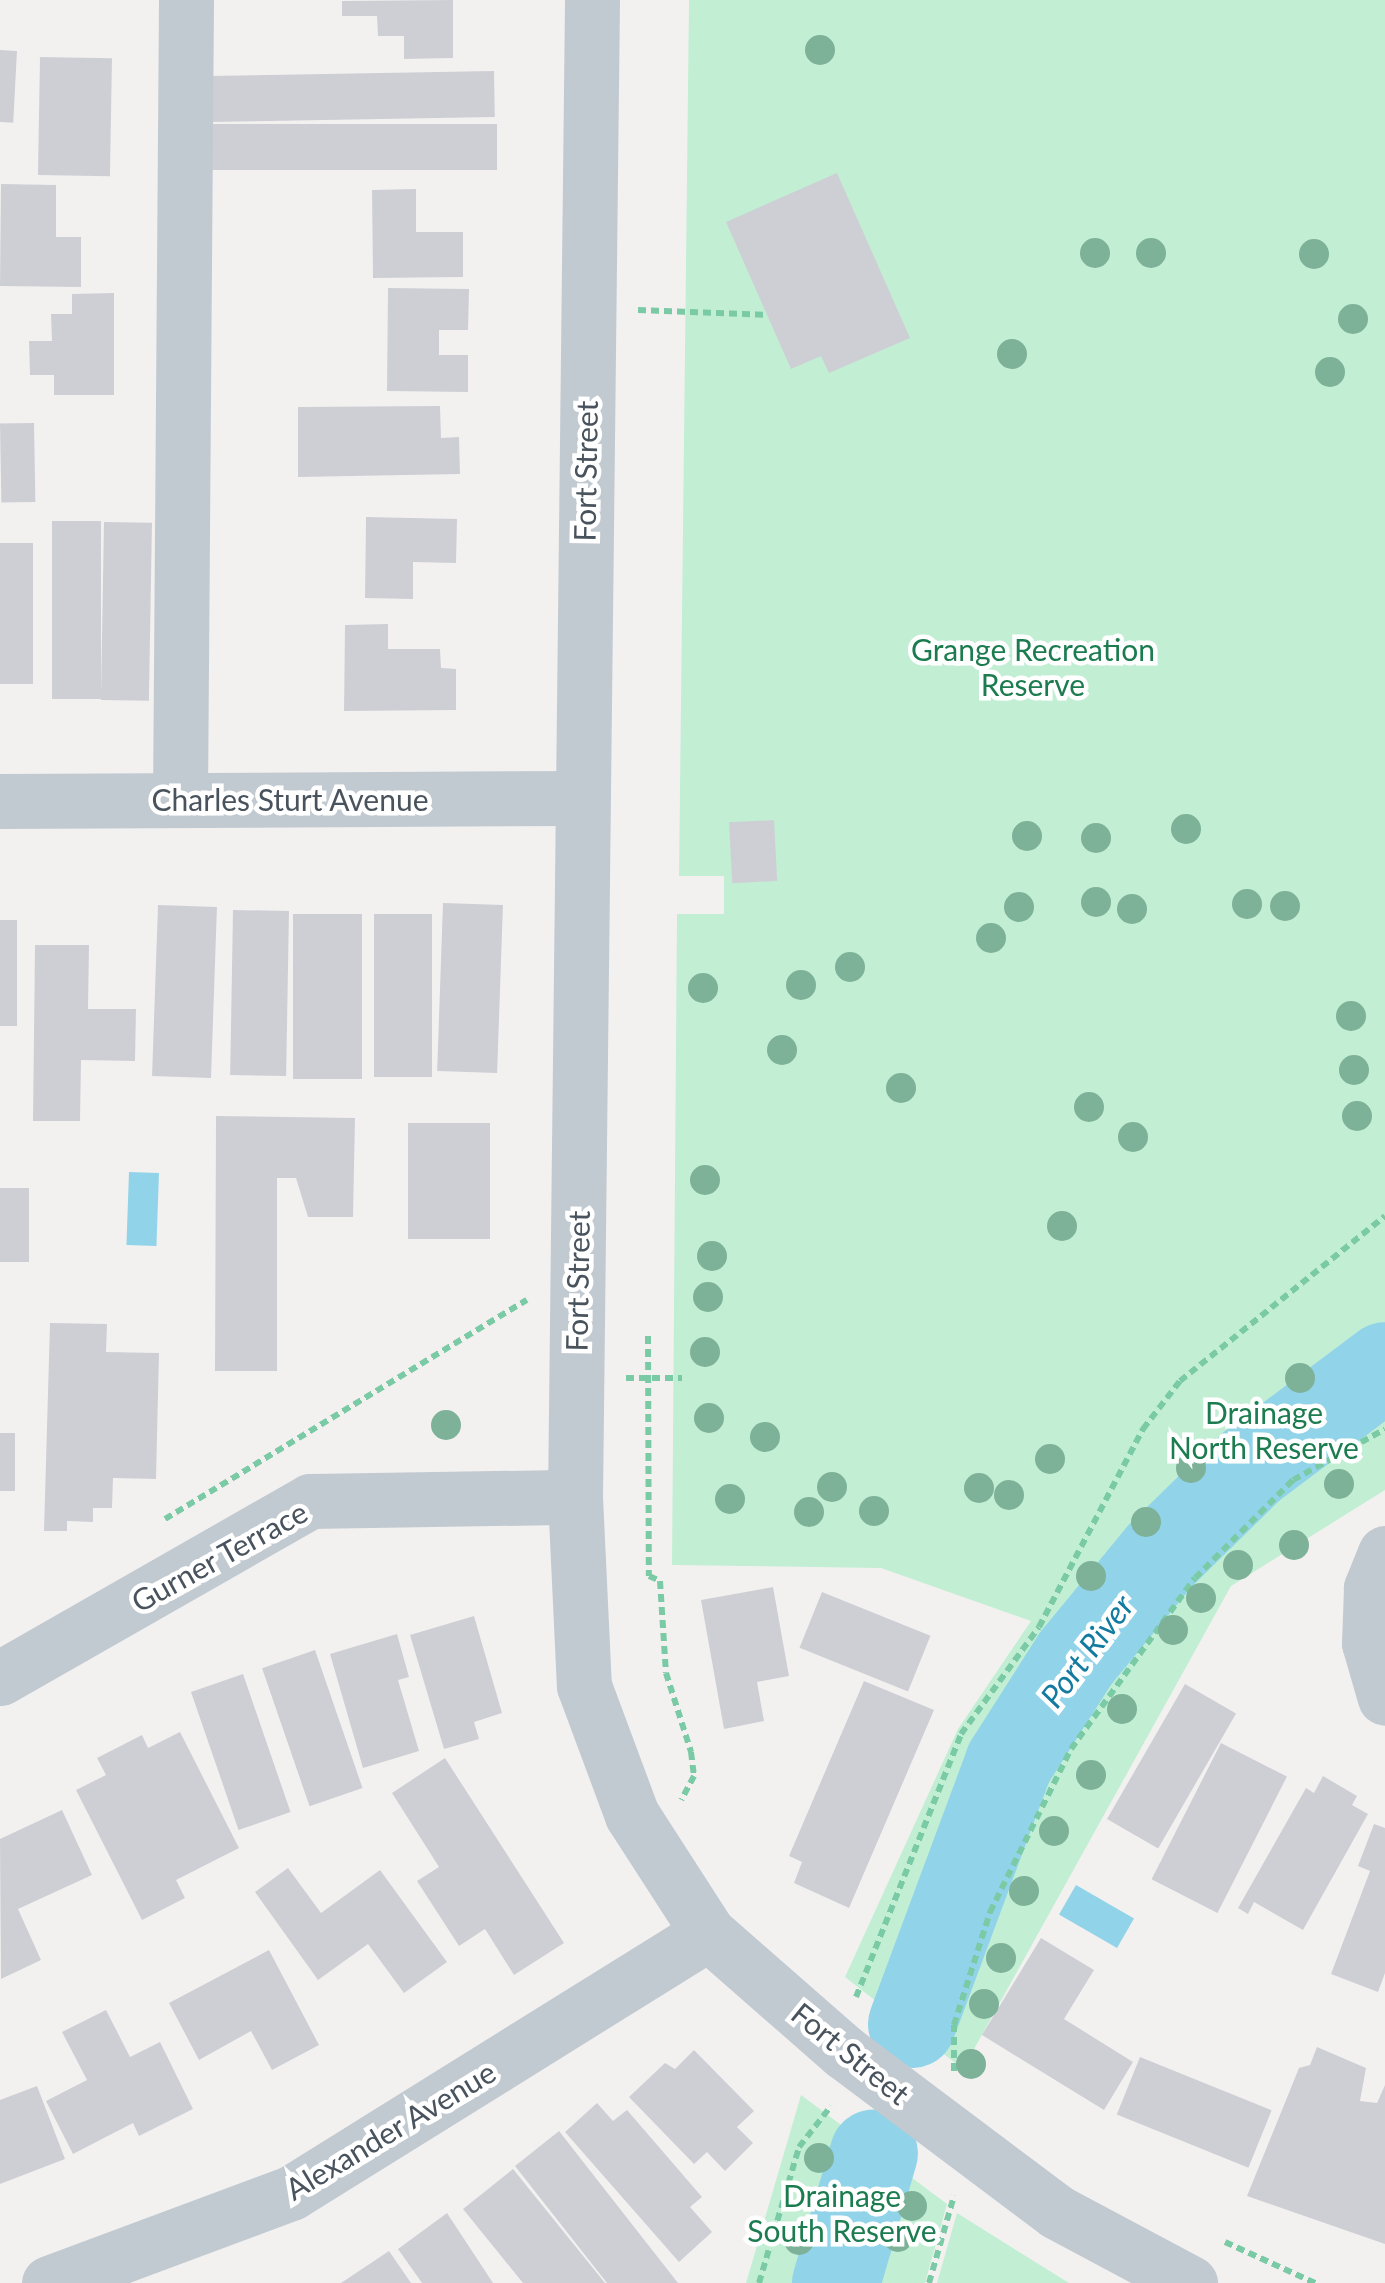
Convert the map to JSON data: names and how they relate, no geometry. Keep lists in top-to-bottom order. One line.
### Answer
{"streets":{"street":["Fort Street","Charles Sturt Avenue","Gurner Terrace","Alexander Avenue"]},"crossings":[["Fort Street","Charles Sturt Avenue"],["Fort Street","Gurner Terrace"],["Fort Street","Alexander Avenue"]],"water":["Port River"],"parks":["Grange Recreation Reserve","Drainage North Reserve","Drainage South Reserve"]}
